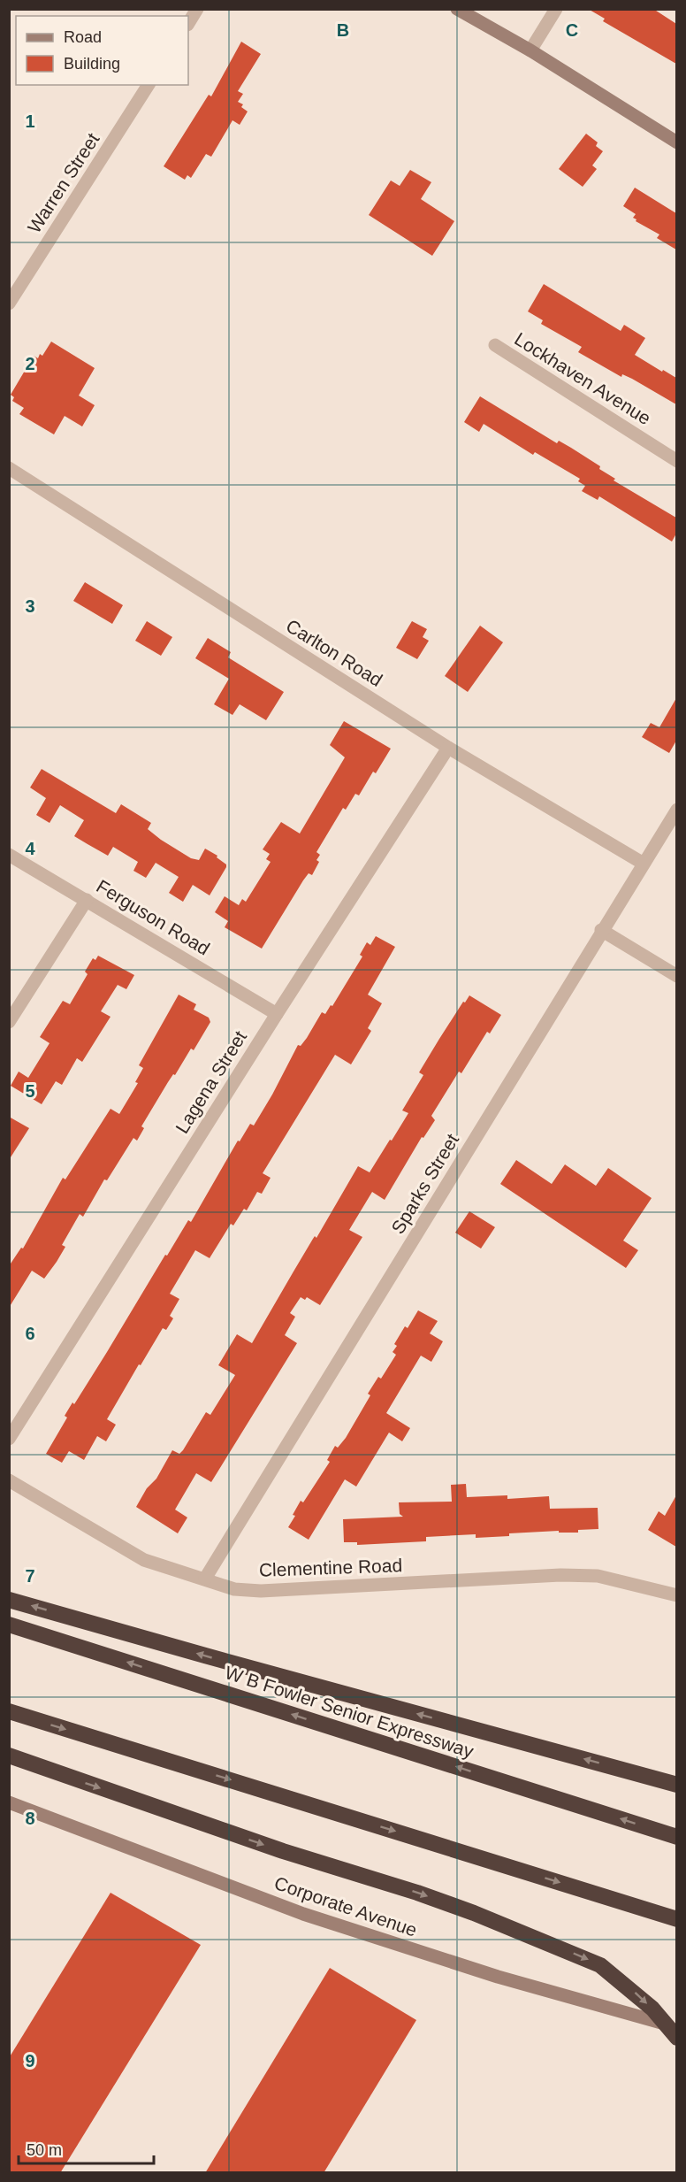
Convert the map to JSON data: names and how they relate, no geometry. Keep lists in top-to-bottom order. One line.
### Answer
{"streets":{"highway":["W B Fowler Senior Expressway"],"street":["Warren Street","Lockhaven Avenue","Carlton Road","Ferguson Road","Lagena Street","Sparks Street","Clementine Road","Corporate Avenue"]},"crossings":[["Carlton Road","Lagena Street"],["Carlton Road","Sparks Street"],["Ferguson Road","Lagena Street"],["Sparks Street","Clementine Road"]],"legend":["Road","Building"],"scale_bar":"50 m","grid":{"columns":["B","C"],"rows":["1","2","3","4","5","6","7","8","9"]}}
